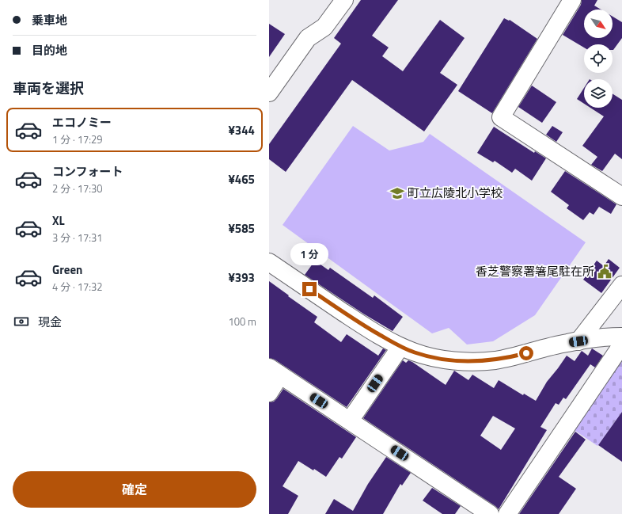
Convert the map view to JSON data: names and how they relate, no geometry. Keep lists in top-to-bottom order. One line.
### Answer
{"places":{"school or university":["町立広陵北小学校"],"public building":["香芝警察署箸尾駐在所"]},"north":"bottom right","page":{"banner":["乗車地","目的地"],"heading":"車両を選択","list":[{"name":"エコノミー","note":"1 分 · 17:29","value":"¥344"},{"name":"コンフォート","note":"2 分 · 17:30","value":"¥465"},{"name":"XL","note":"3 分 · 17:31","value":"¥585"},{"name":"Green","note":"4 分 · 17:32","value":"¥393"}],"bubble":"1 分","pay":["現金","100 m"],"buttons":"確定"}}
